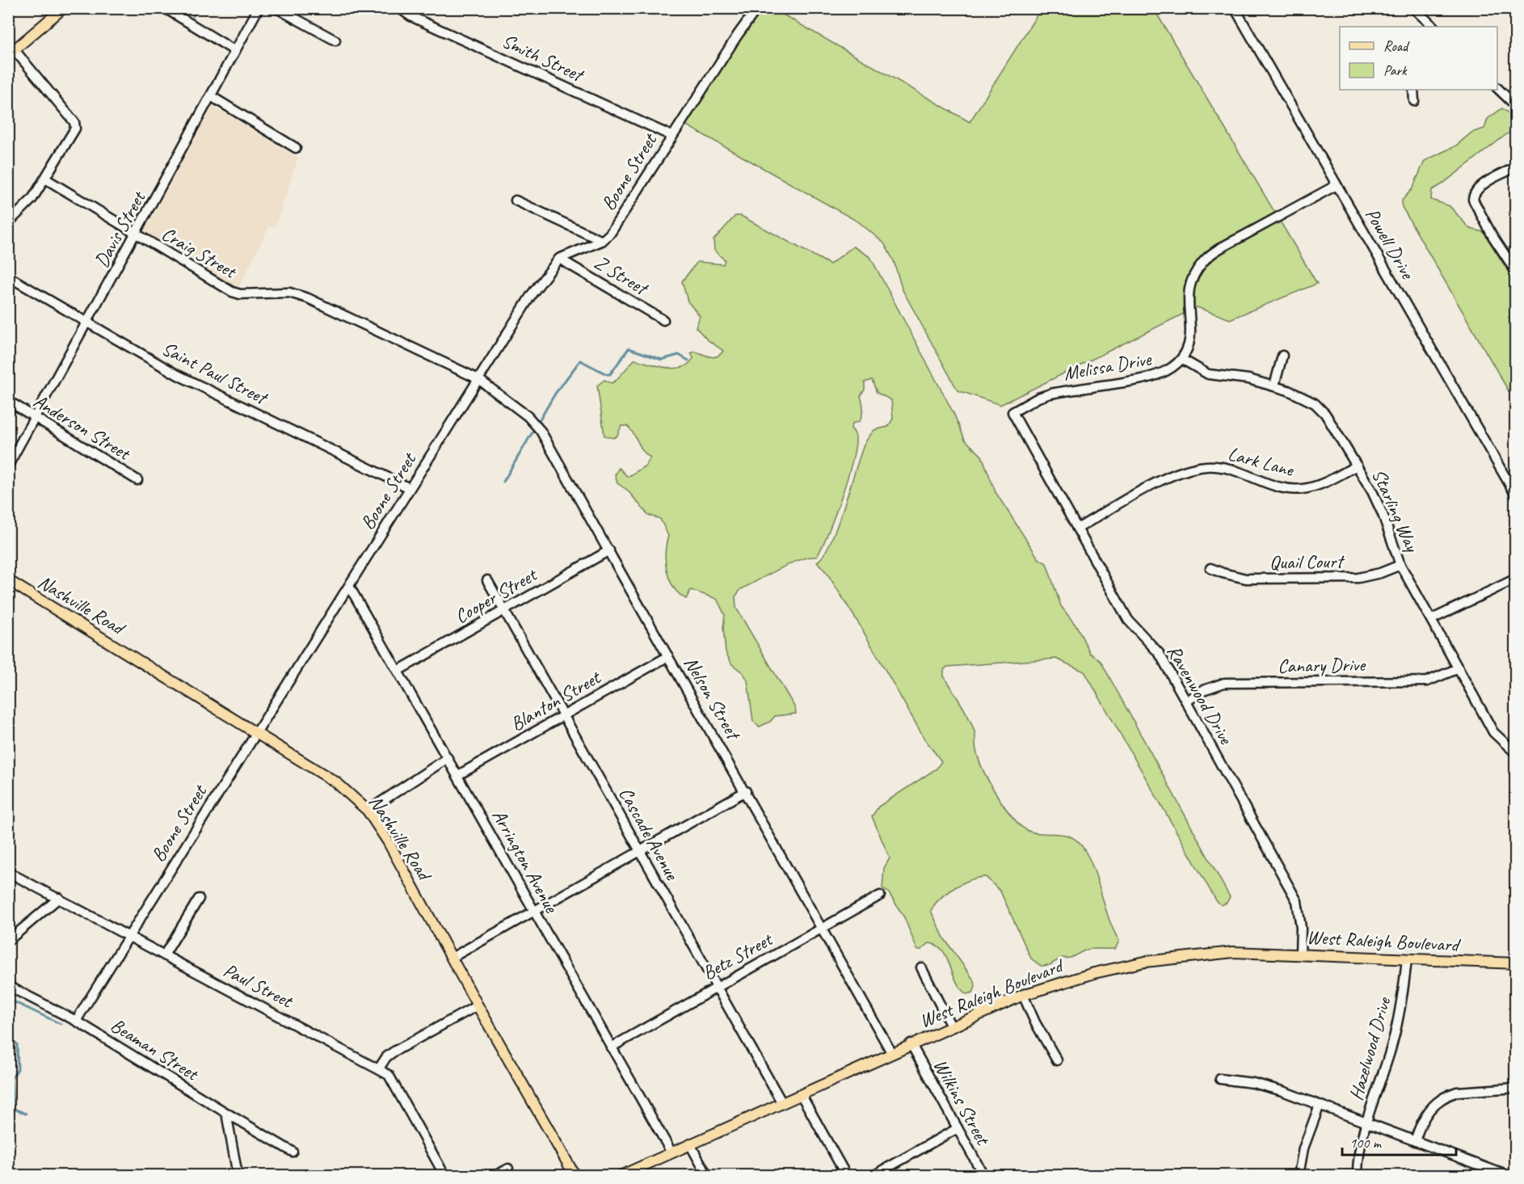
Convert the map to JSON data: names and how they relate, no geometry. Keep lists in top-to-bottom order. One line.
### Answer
{"streets":{"main road":["Nashville Road","West Raleigh Boulevard"],"street":["Smith Street","Boone Street","Davis Street","Powell Drive","Craig Street","Z Street","Melissa Drive","Saint Paul Street","Anderson Street","Lark Lane","Starling Way","Quail Court","Cooper Street","Canary Drive","Ravenwood Drive","Nelson Street","Blanton Street","Cascade Avenue","Arrington Avenue","Betz Street","Paul Street","Beaman Street","Hazelwood Drive","Wilkins Street"]},"crossings":[["Smith Street","Boone Street"],["Boone Street","Craig Street"],["Boone Street","Z Street"],["Boone Street","Saint Paul Street"],["Boone Street","Nashville Road"],["Boone Street","Nelson Street"],["Boone Street","Arrington Avenue"],["Boone Street","Paul Street"],["Boone Street","Beaman Street"],["Davis Street","Craig Street"],["Davis Street","Saint Paul Street"],["Davis Street","Anderson Street"],["Craig Street","Nelson Street"],["Melissa Drive","Starling Way"],["Melissa Drive","Ravenwood Drive"],["Lark Lane","Starling Way"],["Lark Lane","Ravenwood Drive"],["Starling Way","Quail Court"],["Starling Way","Canary Drive"],["Cooper Street","Nelson Street"],["Cooper Street","Cascade Avenue"],["Cooper Street","Arrington Avenue"],["Canary Drive","Ravenwood Drive"],["Ravenwood Drive","West Raleigh Boulevard"],["Nelson Street","Blanton Street"],["Nelson Street","West Raleigh Boulevard"],["Nelson Street","Betz Street"],["Blanton Street","Cascade Avenue"],["Blanton Street","Arrington Avenue"],["Cascade Avenue","West Raleigh Boulevard"],["Cascade Avenue","Betz Street"],["Arrington Avenue","West Raleigh Boulevard"],["Arrington Avenue","Betz Street"],["West Raleigh Boulevard","Hazelwood Drive"],["West Raleigh Boulevard","Wilkins Street"]],"legend":["Road","Park"],"scale_bar":"100 m"}
